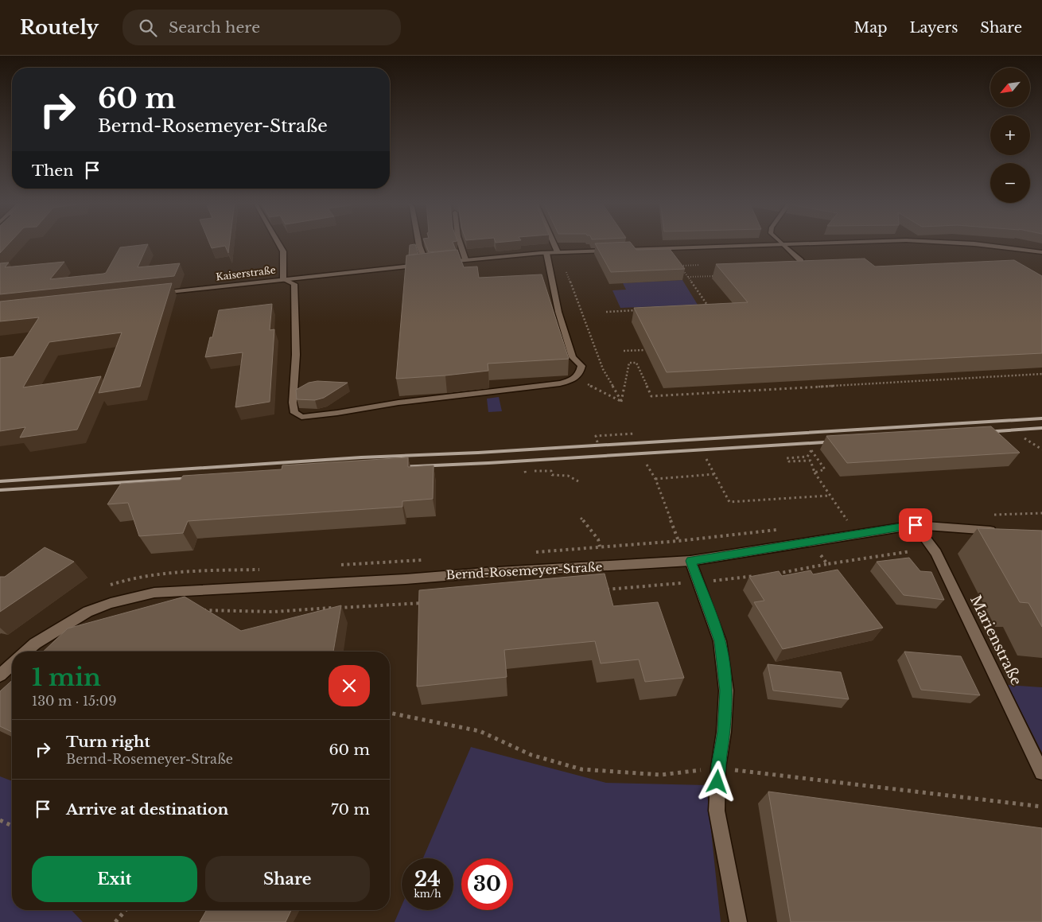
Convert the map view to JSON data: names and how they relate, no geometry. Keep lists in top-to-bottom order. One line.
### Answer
{"streets":{"street":["Kaiserstraße","Bernd-Rosemeyer-Straße","Marienstraße"]},"crossings":[["Bernd-Rosemeyer-Straße","Marienstraße"]],"north":"bottom left","page":{"header":"Routely","search":"Search here","nav":["Map","Layers","Share"],"map_buttons":["+","−"],"turn":["60 m","Bernd-Rosemeyer-Straße"],"then":"Then","heading":["1 min","130 m · 15:09"],"list":[{"name":"Turn right","note":"Bernd-Rosemeyer-Straße","value":"60 m"},{"name":"Arrive at destination","value":"70 m"}],"buttons":["Exit","Share"],"speed":"24 km/h","limit":"30"}}
